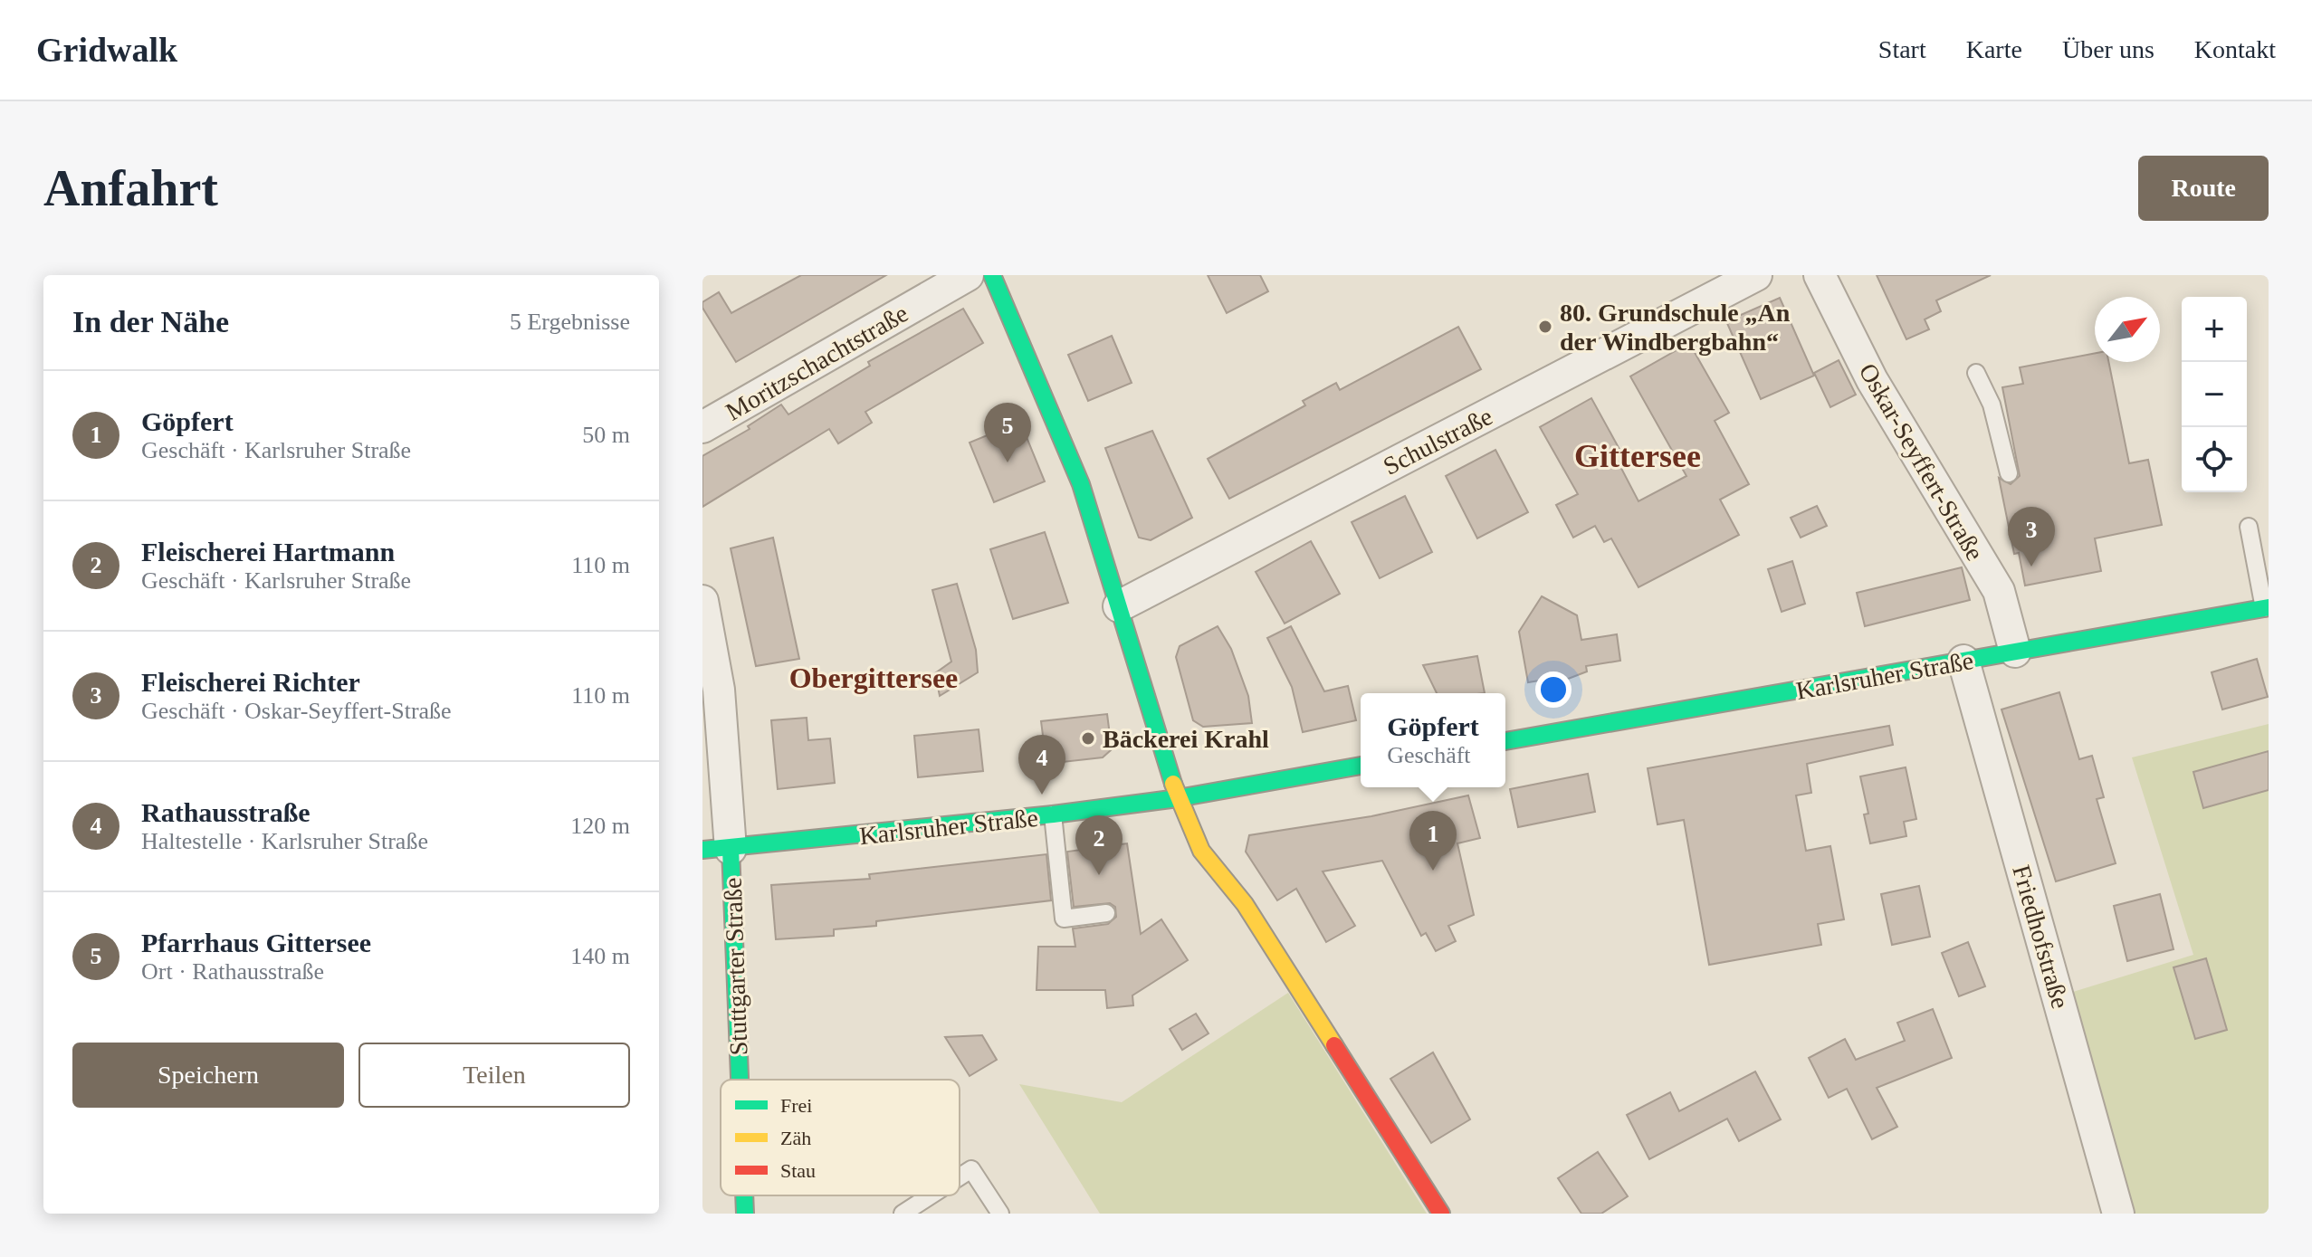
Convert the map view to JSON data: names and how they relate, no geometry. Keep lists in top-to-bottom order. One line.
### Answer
{"streets":{"street":["Moritzschachtstraße","Schulstraße","Oskar-Seyffert-Straße","Karlsruher Straße","Friedhofstraße","Stuttgarter Straße"]},"crossings":[["Oskar-Seyffert-Straße","Karlsruher Straße"],["Karlsruher Straße","Friedhofstraße"],["Karlsruher Straße","Stuttgarter Straße"]],"districts":["Gittersee","Obergittersee"],"places":["80. Grundschule „An der Windbergbahn“","Bäckerei Krahl"],"legend":["Frei","Zäh","Stau"],"north":"top right","page":{"header":"Gridwalk","nav":["Start","Karte","Über uns","Kontakt"],"buttons":["Route",["Speichern","Teilen"]],"title":"Anfahrt","heading":["In der Nähe","5 Ergebnisse"],"map_buttons":["+","−"],"list":[{"mark":"1","name":"Göpfert","note":"Geschäft · Karlsruher Straße","value":"50 m"},{"mark":"2","name":"Fleischerei Hartmann","note":"Geschäft · Karlsruher Straße","value":"110 m"},{"mark":"3","name":"Fleischerei Richter","note":"Geschäft · Oskar-Seyffert-Straße","value":"110 m"},{"mark":"4","name":"Rathausstraße","note":"Haltestelle · Karlsruher Straße","value":"120 m"},{"mark":"5","name":"Pfarrhaus Gittersee","note":"Ort · Rathausstraße","value":"140 m"}],"pins":["5","3","4","1","2"],"popup":["Göpfert","Geschäft"]}}
